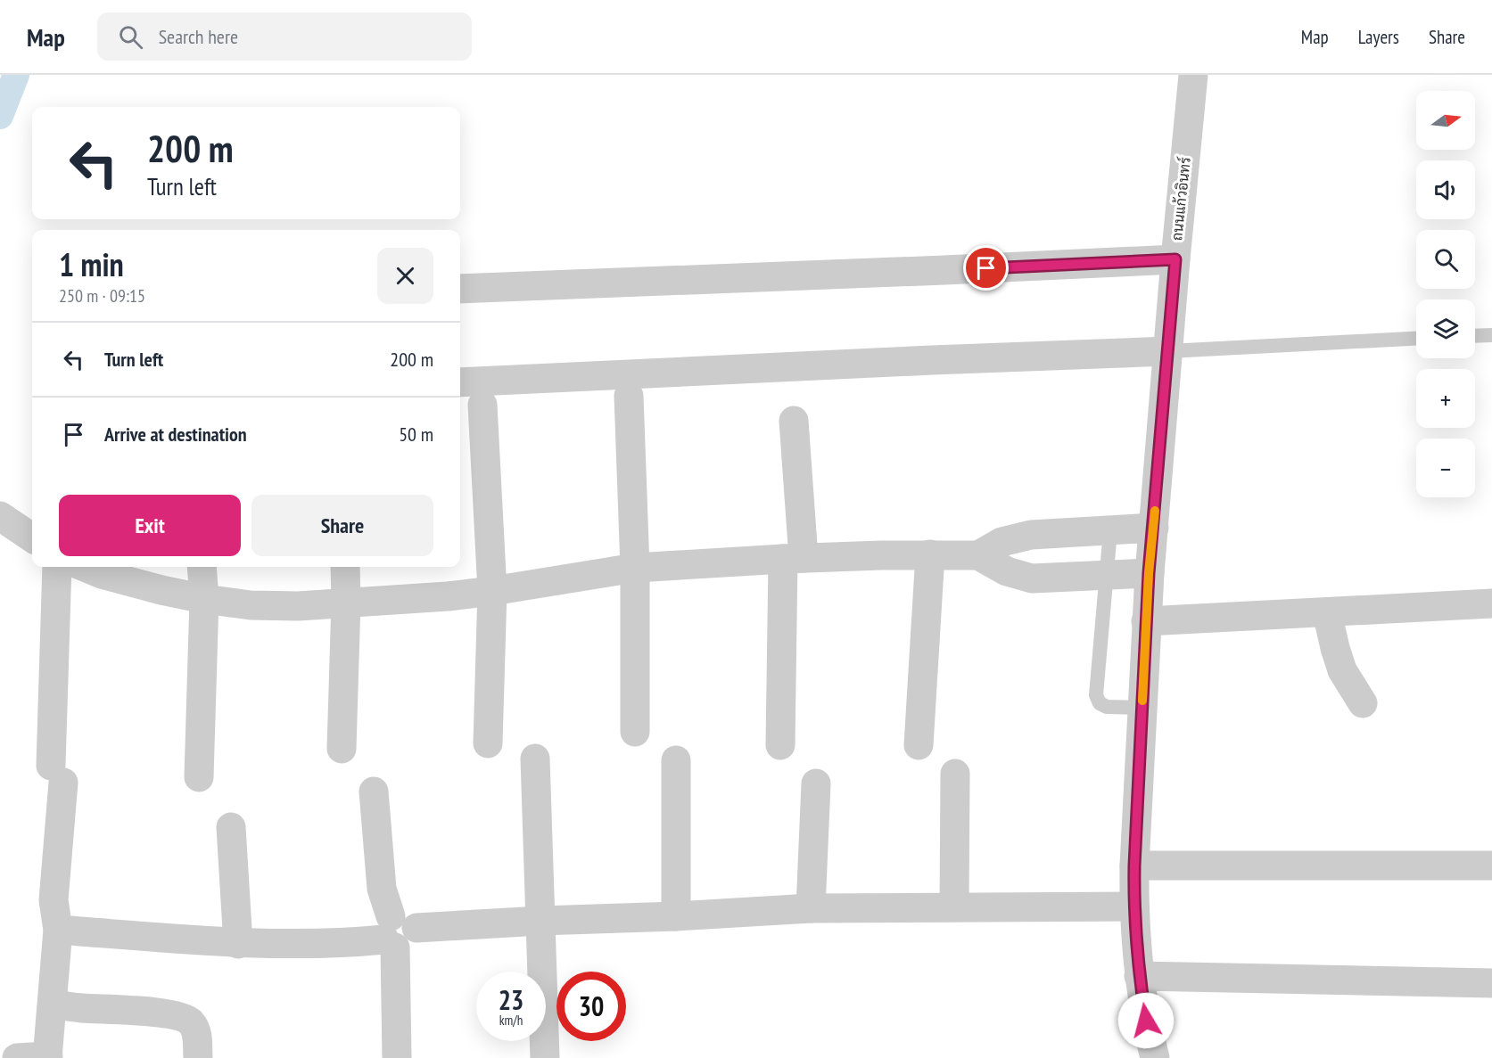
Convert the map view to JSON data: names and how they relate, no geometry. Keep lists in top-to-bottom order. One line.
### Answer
{"streets":{"street":["ถนนแก้วอินทร์"]},"north":"right","page":{"header":"Map","search":"Search here","nav":["Map","Layers","Share"],"map_buttons":["+","−"],"turn":["200 m","Turn left"],"heading":["1 min","250 m · 09:15"],"list":[{"name":"Turn left","value":"200 m"},{"name":"Arrive at destination","value":"50 m"}],"buttons":["Exit","Share"],"speed":"23 km/h","limit":"30"}}
